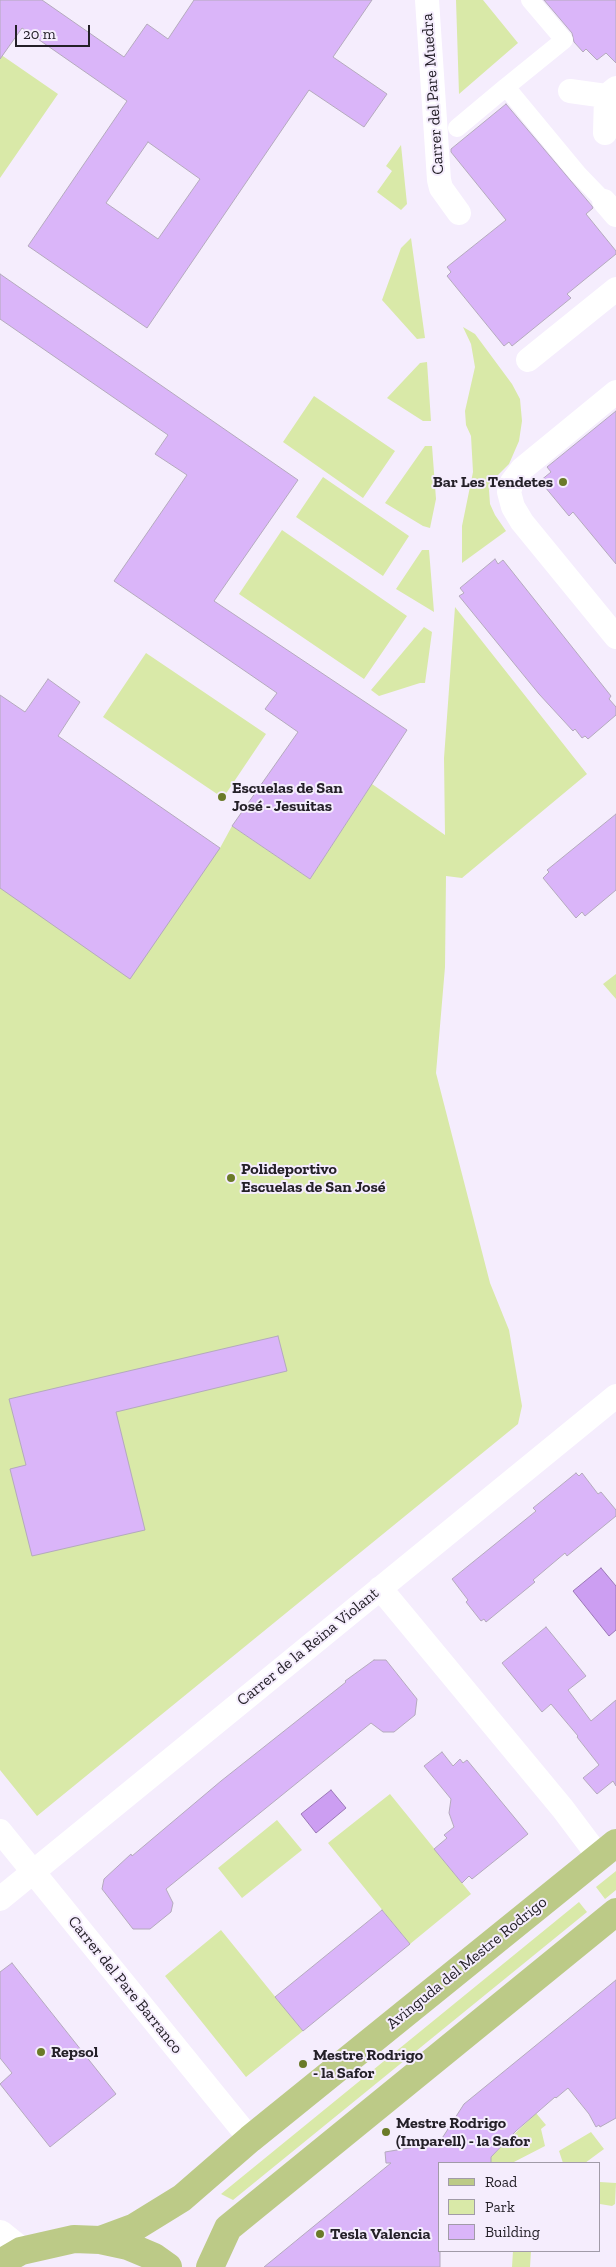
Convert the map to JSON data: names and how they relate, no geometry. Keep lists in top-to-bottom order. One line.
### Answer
{"streets":{"main road":["Avinguda del Mestre Rodrigo"],"street":["Carrer del Pare Muedra","Carrer de la Reina Violant","Carrer del Pare Barranco"]},"crossings":[["Carrer de la Reina Violant","Carrer del Pare Barranco"],["Avinguda del Mestre Rodrigo","Carrer del Pare Barranco"]],"places":["Bar Les Tendetes","Escuelas de San José - Jesuitas","Polideportivo Escuelas de San José","Repsol","Mestre Rodrigo - la Safor","Mestre Rodrigo (Imparell) - la Safor","Tesla Valencia"],"legend":["Road","Park","Building"],"scale_bar":"20 m"}
